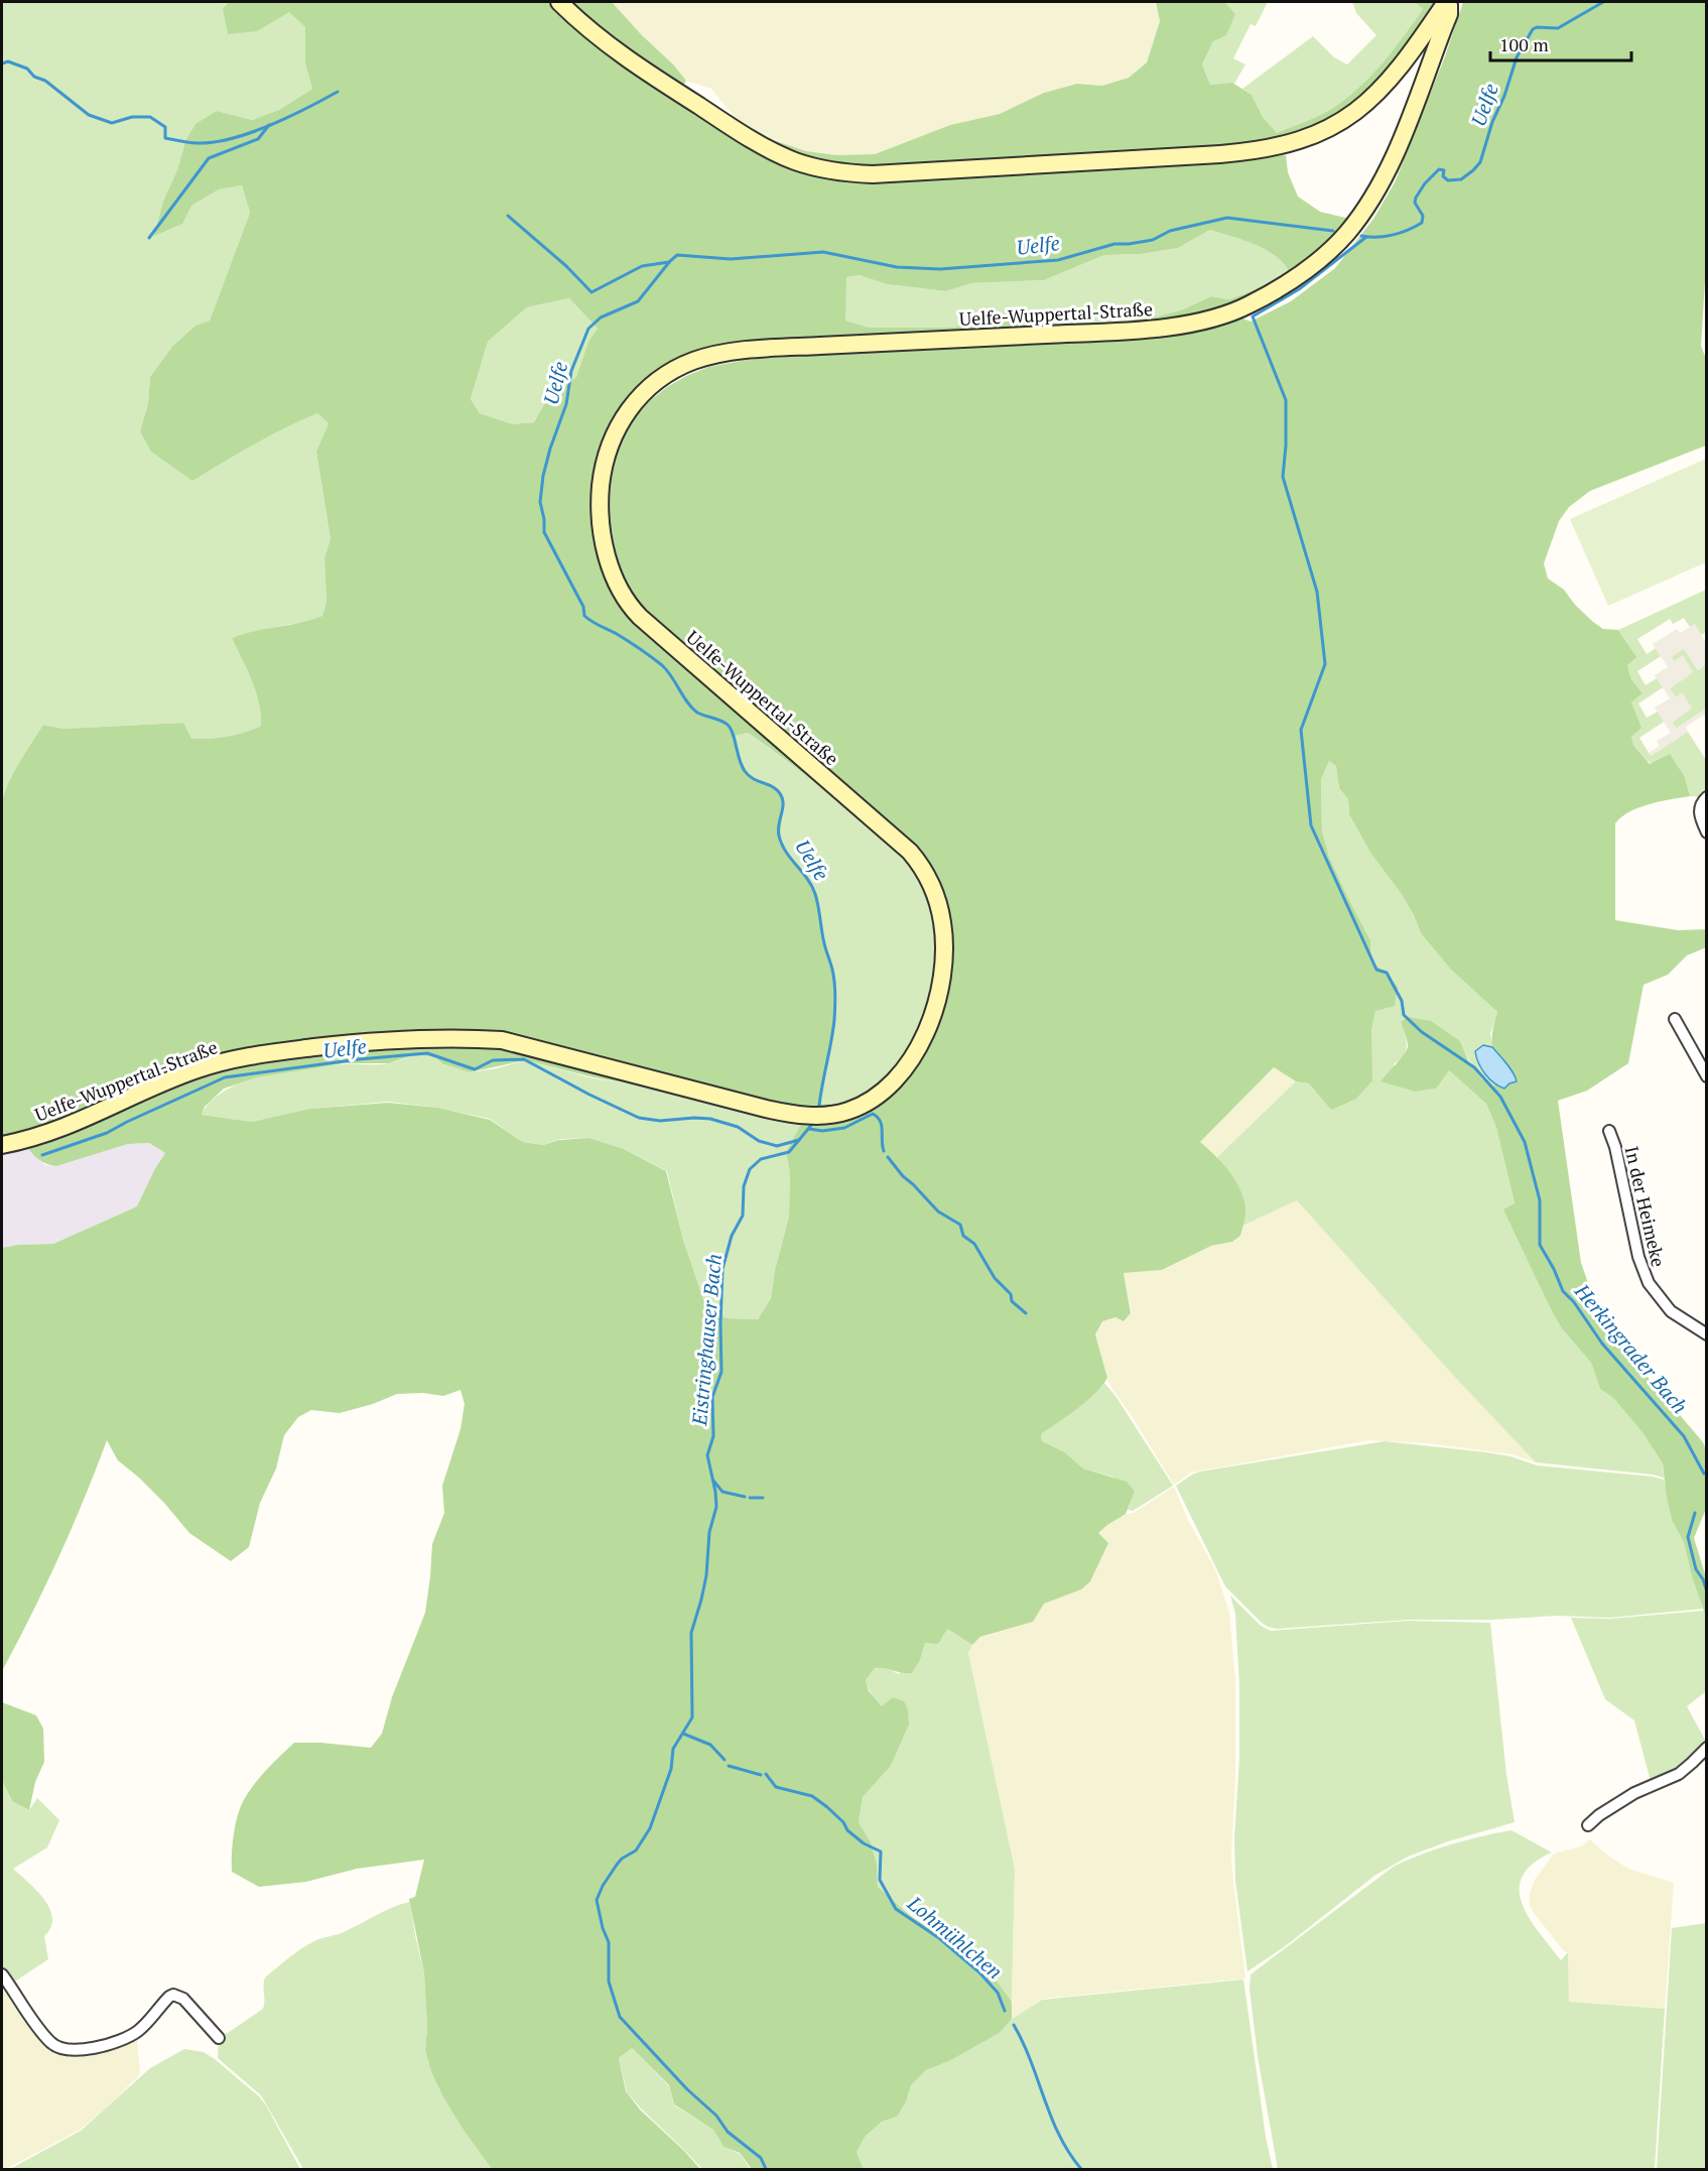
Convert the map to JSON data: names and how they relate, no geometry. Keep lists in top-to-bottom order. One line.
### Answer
{"streets":{"main road":["Uelfe-Wuppertal-Straße"],"street":["In der Heimeke"]},"water":["Uelfe","Eistringhauser Bach","Herkingrader Bach","Lohmühlchen"],"scale_bar":"100 m"}
